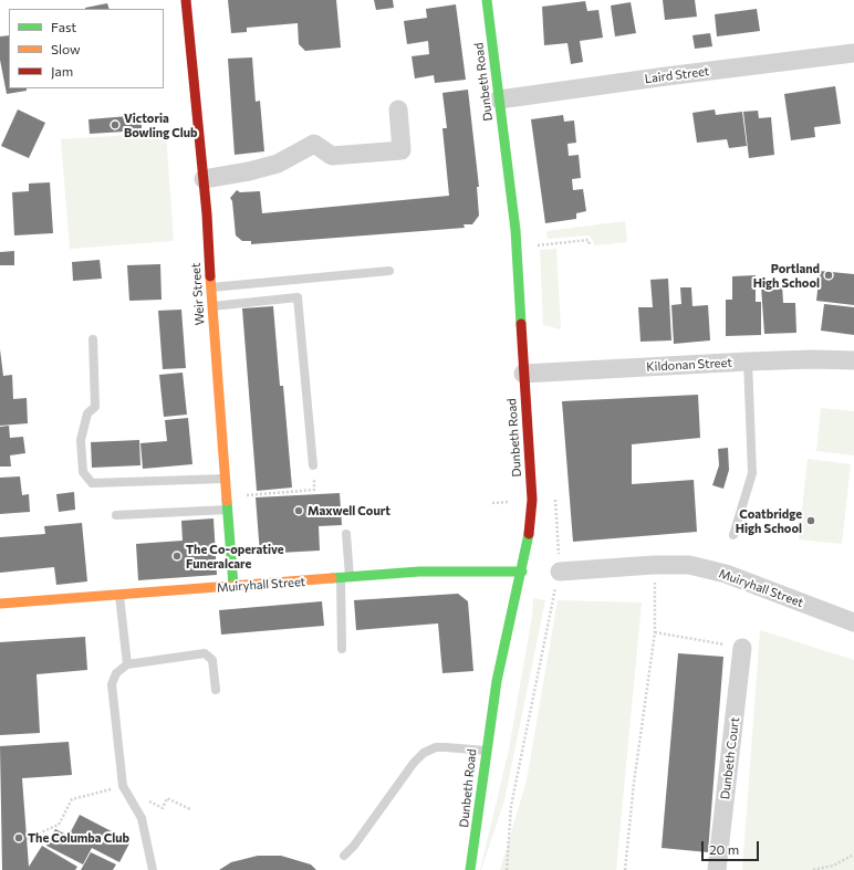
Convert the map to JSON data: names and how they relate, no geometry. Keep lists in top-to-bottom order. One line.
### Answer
{"streets":{"street":["Laird Street","Dunbeth Road","Weir Street","Kildonan Street","Muiryhall Street","Dunbeth Court"]},"crossings":[["Laird Street","Dunbeth Road"],["Dunbeth Road","Kildonan Street"],["Dunbeth Road","Muiryhall Street"],["Weir Street","Muiryhall Street"]],"places":["Victoria Bowling Club","Portland High School","Maxwell Court","Coatbridge High School","The Co-operative Funeralcare","The Columba Club"],"legend":["Fast","Slow","Jam"],"scale_bar":"20 m"}
